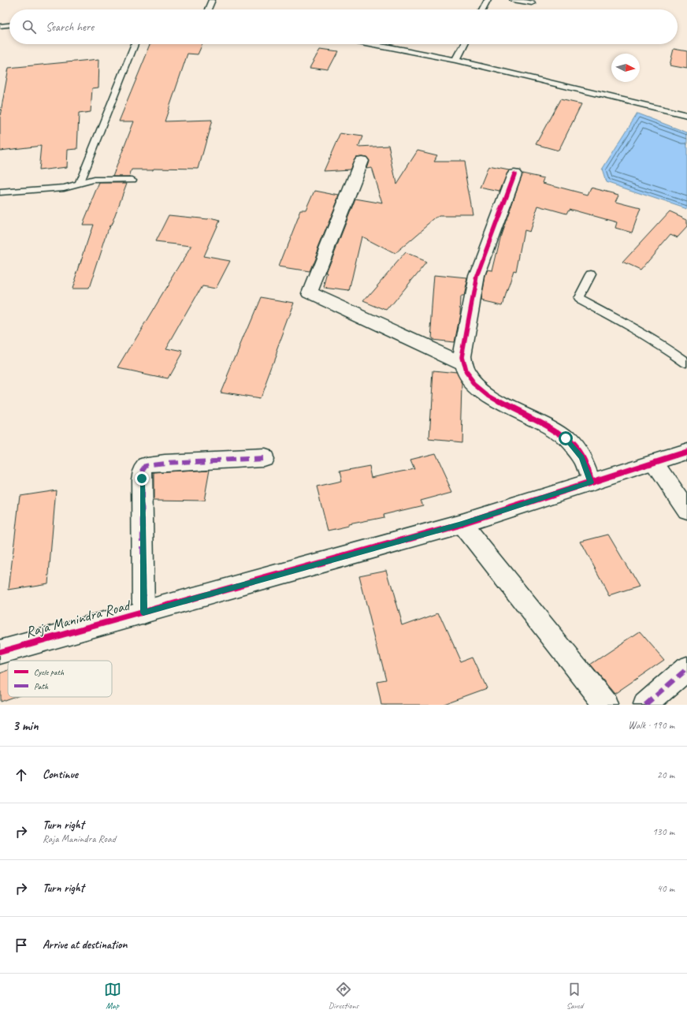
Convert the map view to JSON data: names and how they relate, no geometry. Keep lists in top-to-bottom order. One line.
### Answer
{"streets":{"street":["Raja Manindra Road"]},"legend":["Cycle path","Path"],"north":"right","page":{"search":"Search here","heading":["3 min","Walk · 190 m"],"list":[["Continue","20 m"],["Turn right","Raja Manindra Road","130 m"],["Turn right","40 m"],"Arrive at destination"],"nav":["Map","Directions","Saved"]}}
